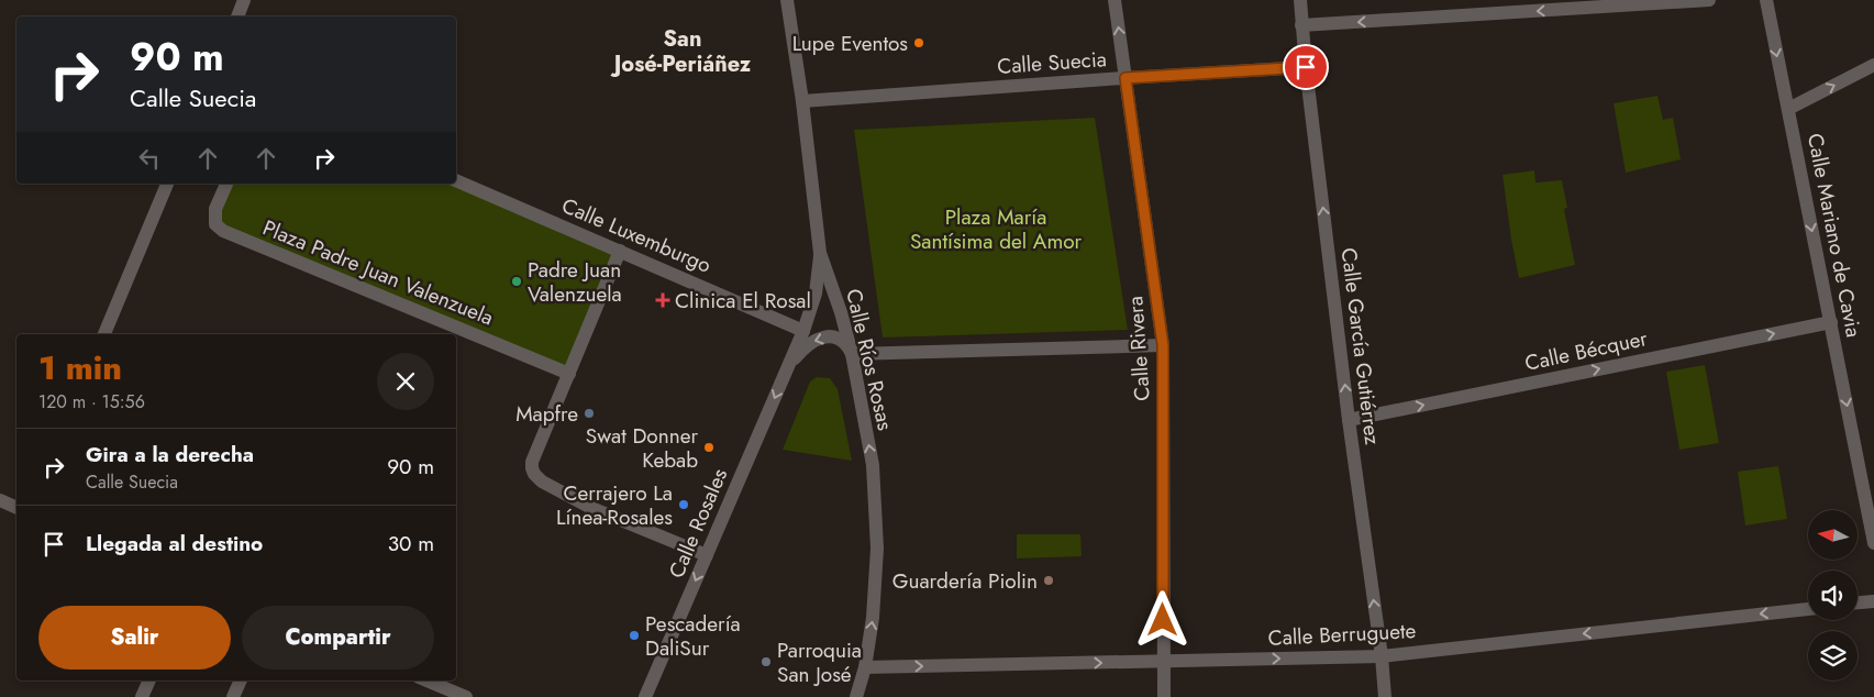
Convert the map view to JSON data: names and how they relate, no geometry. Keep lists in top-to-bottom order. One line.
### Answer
{"streets":{"street":["Calle Suecia","Calle Luxemburgo","Calle Mariano de Cavia","Plaza Padre Juan Valenzuela","Calle García Gutiérrez","Calle Rivera","Calle Bécquer","Calle Ríos Rosas","Calle Rosales","Calle Berruguete"]},"crossings":[["Calle Suecia","Calle García Gutiérrez"],["Calle Suecia","Calle Rivera"],["Calle Suecia","Calle Ríos Rosas"],["Calle Luxemburgo","Calle Rosales"],["Calle Mariano de Cavia","Calle Bécquer"],["Calle García Gutiérrez","Calle Bécquer"],["Calle García Gutiérrez","Calle Berruguete"],["Calle Rivera","Calle Berruguete"],["Calle Ríos Rosas","Calle Rosales"],["Calle Ríos Rosas","Calle Berruguete"]],"one_way":["Calle Mariano de Cavia","Calle García Gutiérrez","Calle Bécquer","Calle Ríos Rosas","Calle Rosales"],"districts":["San José-Periáñez"],"parks":["Plaza María Santísima del Amor"],"places":{"other":["Lupe Eventos","Padre Juan Valenzuela","Mapfre","Swat Donner Kebab","Cerrajero La Línea-Rosales","Guardería Piolin","Pescadería DaliSur","Parroquia San José"],"health":["Clinica El Rosal"]},"north":"left","page":{"turn":["90 m","Calle Suecia"],"heading":["1 min","120 m · 15:56"],"list":[{"name":"Gira a la derecha","note":"Calle Suecia","value":"90 m"},{"name":"Llegada al destino","value":"30 m"}],"buttons":["Salir","Compartir"]}}
